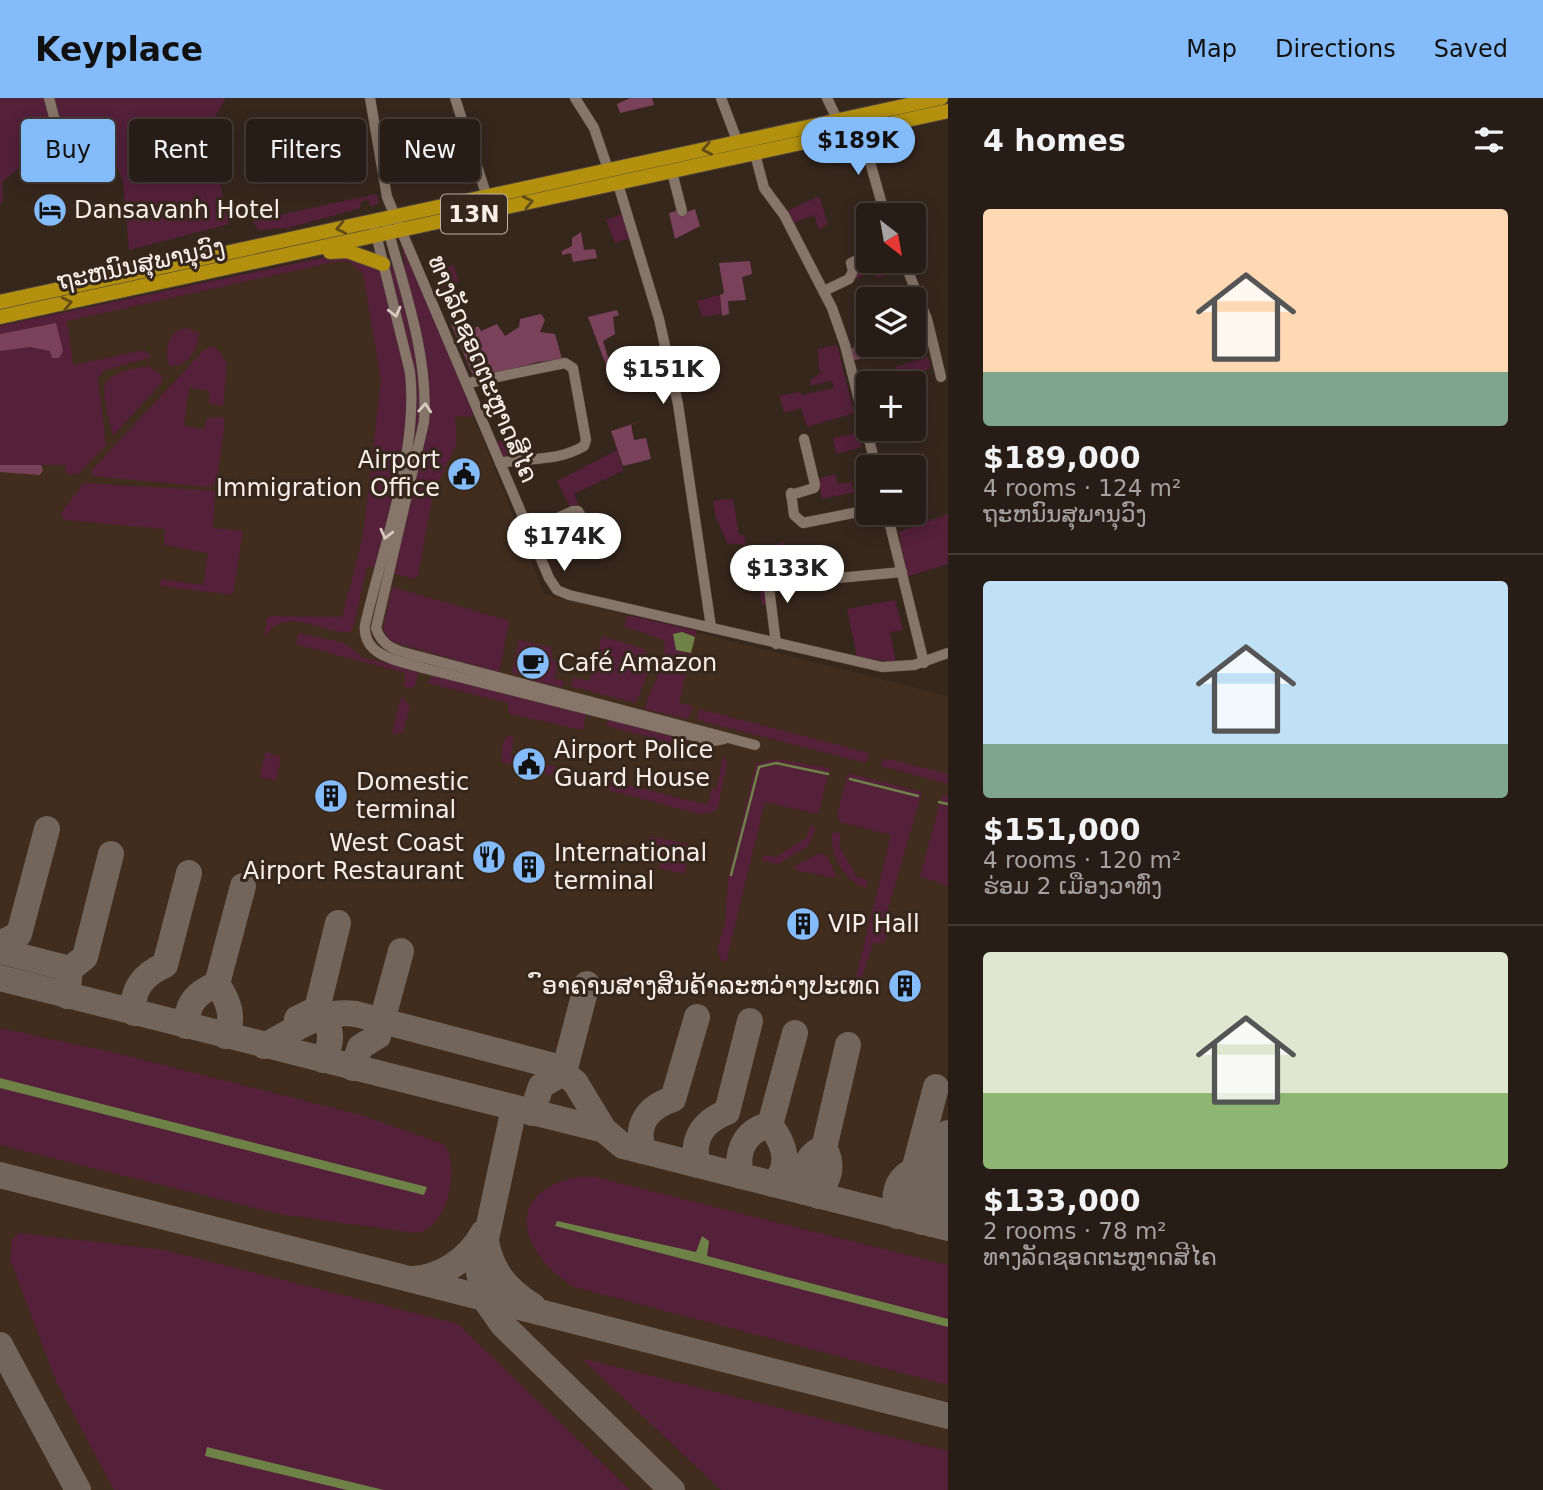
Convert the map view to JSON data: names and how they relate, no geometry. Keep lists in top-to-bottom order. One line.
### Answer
{"streets":{"highway":["13N","ຖະຫນົນສຸພານຸວົງ"],"street":["ທາງລັດຊອດຕະຫຼາດສີໄຄ"]},"crossings":[["ຖະຫນົນສຸພານຸວົງ","ທາງລັດຊອດຕະຫຼາດສີໄຄ"]],"places":{"hotel":["Dansavanh Hotel"],"public building":["Airport Immigration Office","Airport Police Guard House"],"cafe":["Café Amazon"],"building":["Domestic terminal","International terminal","VIP Hall","ົອາຄານສາງສິນຄ້າລະຫວ່າງປະເທດ"],"restaurant":["West Coast Airport Restaurant"]},"north":"bottom right","page":{"header":"Keyplace","nav":["Map","Directions","Saved"],"heading":"4 homes","price":["$189K","$151K","$174K","$133K"],"chip":["Buy","Rent","Filters","New"],"list":[{"name":"$189,000","note":"4 rooms · 124 m² · ຖະຫນົນສຸພານຸວົງ"},{"name":"$151,000","note":"4 rooms · 120 m² · ຮ່ອມ 2 ເມືອງວາທົ່ງ"},{"name":"$133,000","note":"2 rooms · 78 m² · ທາງລັດຊອດຕະຫຼາດສີໄຄ"}],"map_buttons":["+","−"]}}
